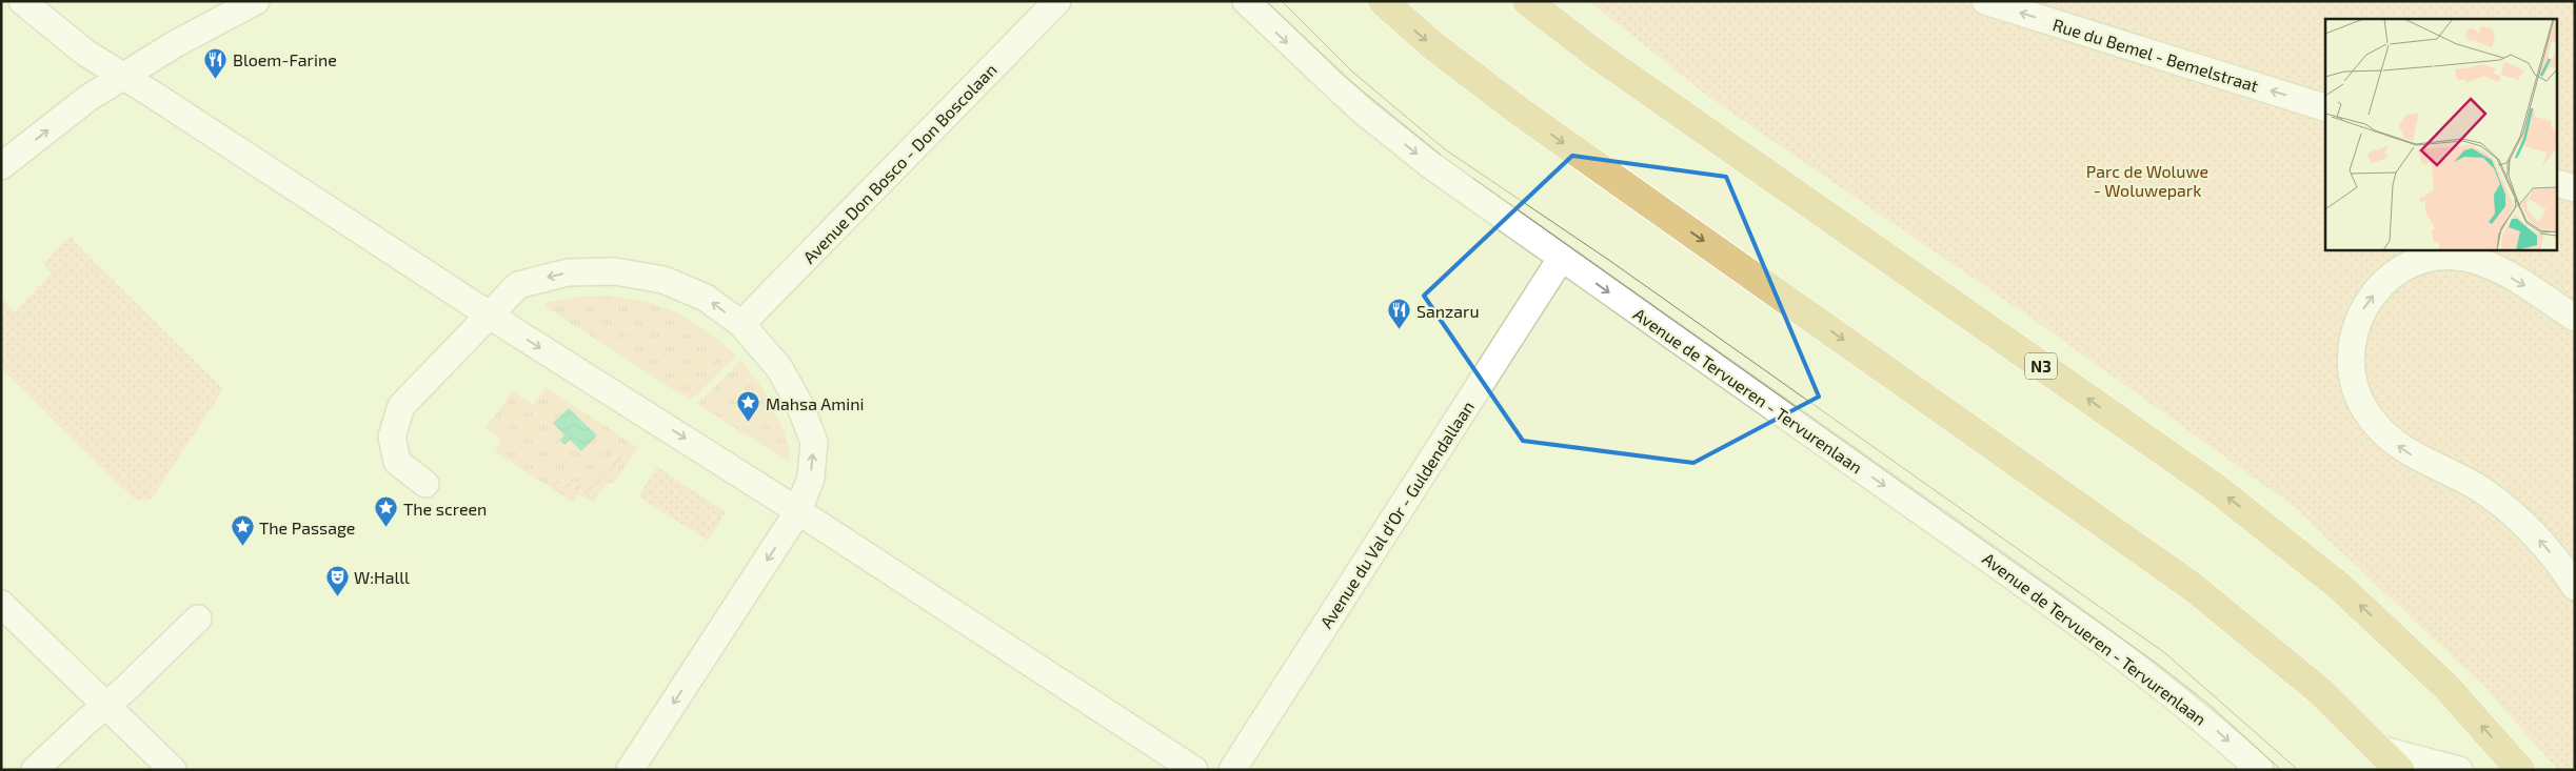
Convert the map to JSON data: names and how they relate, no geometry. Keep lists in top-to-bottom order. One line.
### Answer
{"streets":{"main road":["N3"],"street":["Rue du Bemel - Bemelstraat","Avenue Don Bosco - Don Boscolaan","Avenue de Tervueren - Tervurenlaan","Avenue du Val d'Or - Guldendallaan"]},"crossings":[["Avenue de Tervueren - Tervurenlaan","Avenue du Val d'Or - Guldendallaan"]],"one_way":["Rue du Bemel - Bemelstraat","Avenue de Tervueren - Tervurenlaan"],"parks":["Parc de Woluwe - Woluwepark"],"places":{"restaurant":["Bloem-Farine","Sanzaru"],"place":["Mahsa Amini","The screen","The Passage"],"theatre":["W:Halll"]}}
